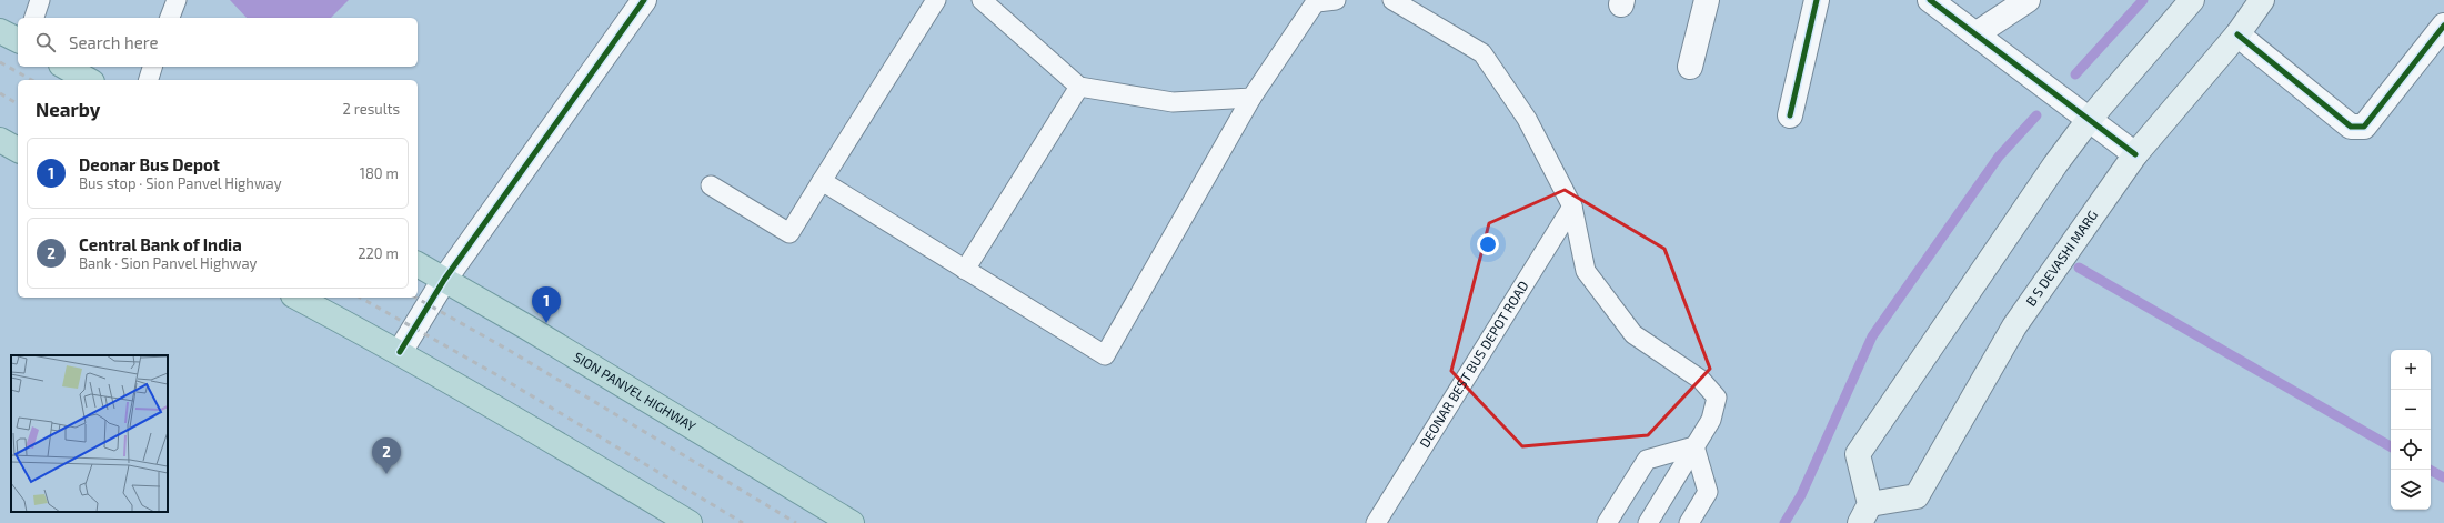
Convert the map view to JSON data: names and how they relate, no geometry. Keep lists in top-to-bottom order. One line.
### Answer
{"streets":{"highway":["SION PANVEL HIGHWAY"],"main road":["B S DEVASHI MARG"],"lane":["DEONAR BEST BUS DEPOT ROAD"]},"page":{"search":"Search here","heading":["Nearby","2 results"],"list":[{"mark":"1","name":"Deonar Bus Depot","note":"Bus stop · Sion Panvel Highway","value":"180 m"},{"mark":"2","name":"Central Bank of India","note":"Bank · Sion Panvel Highway","value":"220 m"}],"pins":["1","2"],"map_buttons":["+","−"]}}
